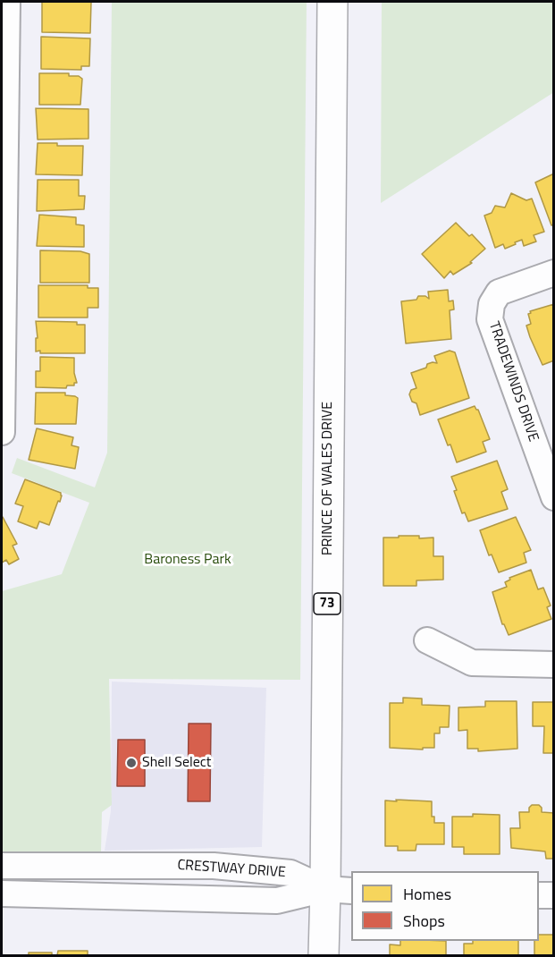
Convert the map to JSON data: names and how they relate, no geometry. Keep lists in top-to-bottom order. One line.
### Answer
{"streets":{"main road":["PRINCE OF WALES DRIVE","73"],"street":["TRADEWINDS DRIVE","CRESTWAY DRIVE"]},"crossings":[["PRINCE OF WALES DRIVE","CRESTWAY DRIVE"]],"parks":["Baroness Park"],"places":["Shell Select"],"legend":["Homes","Shops"]}
